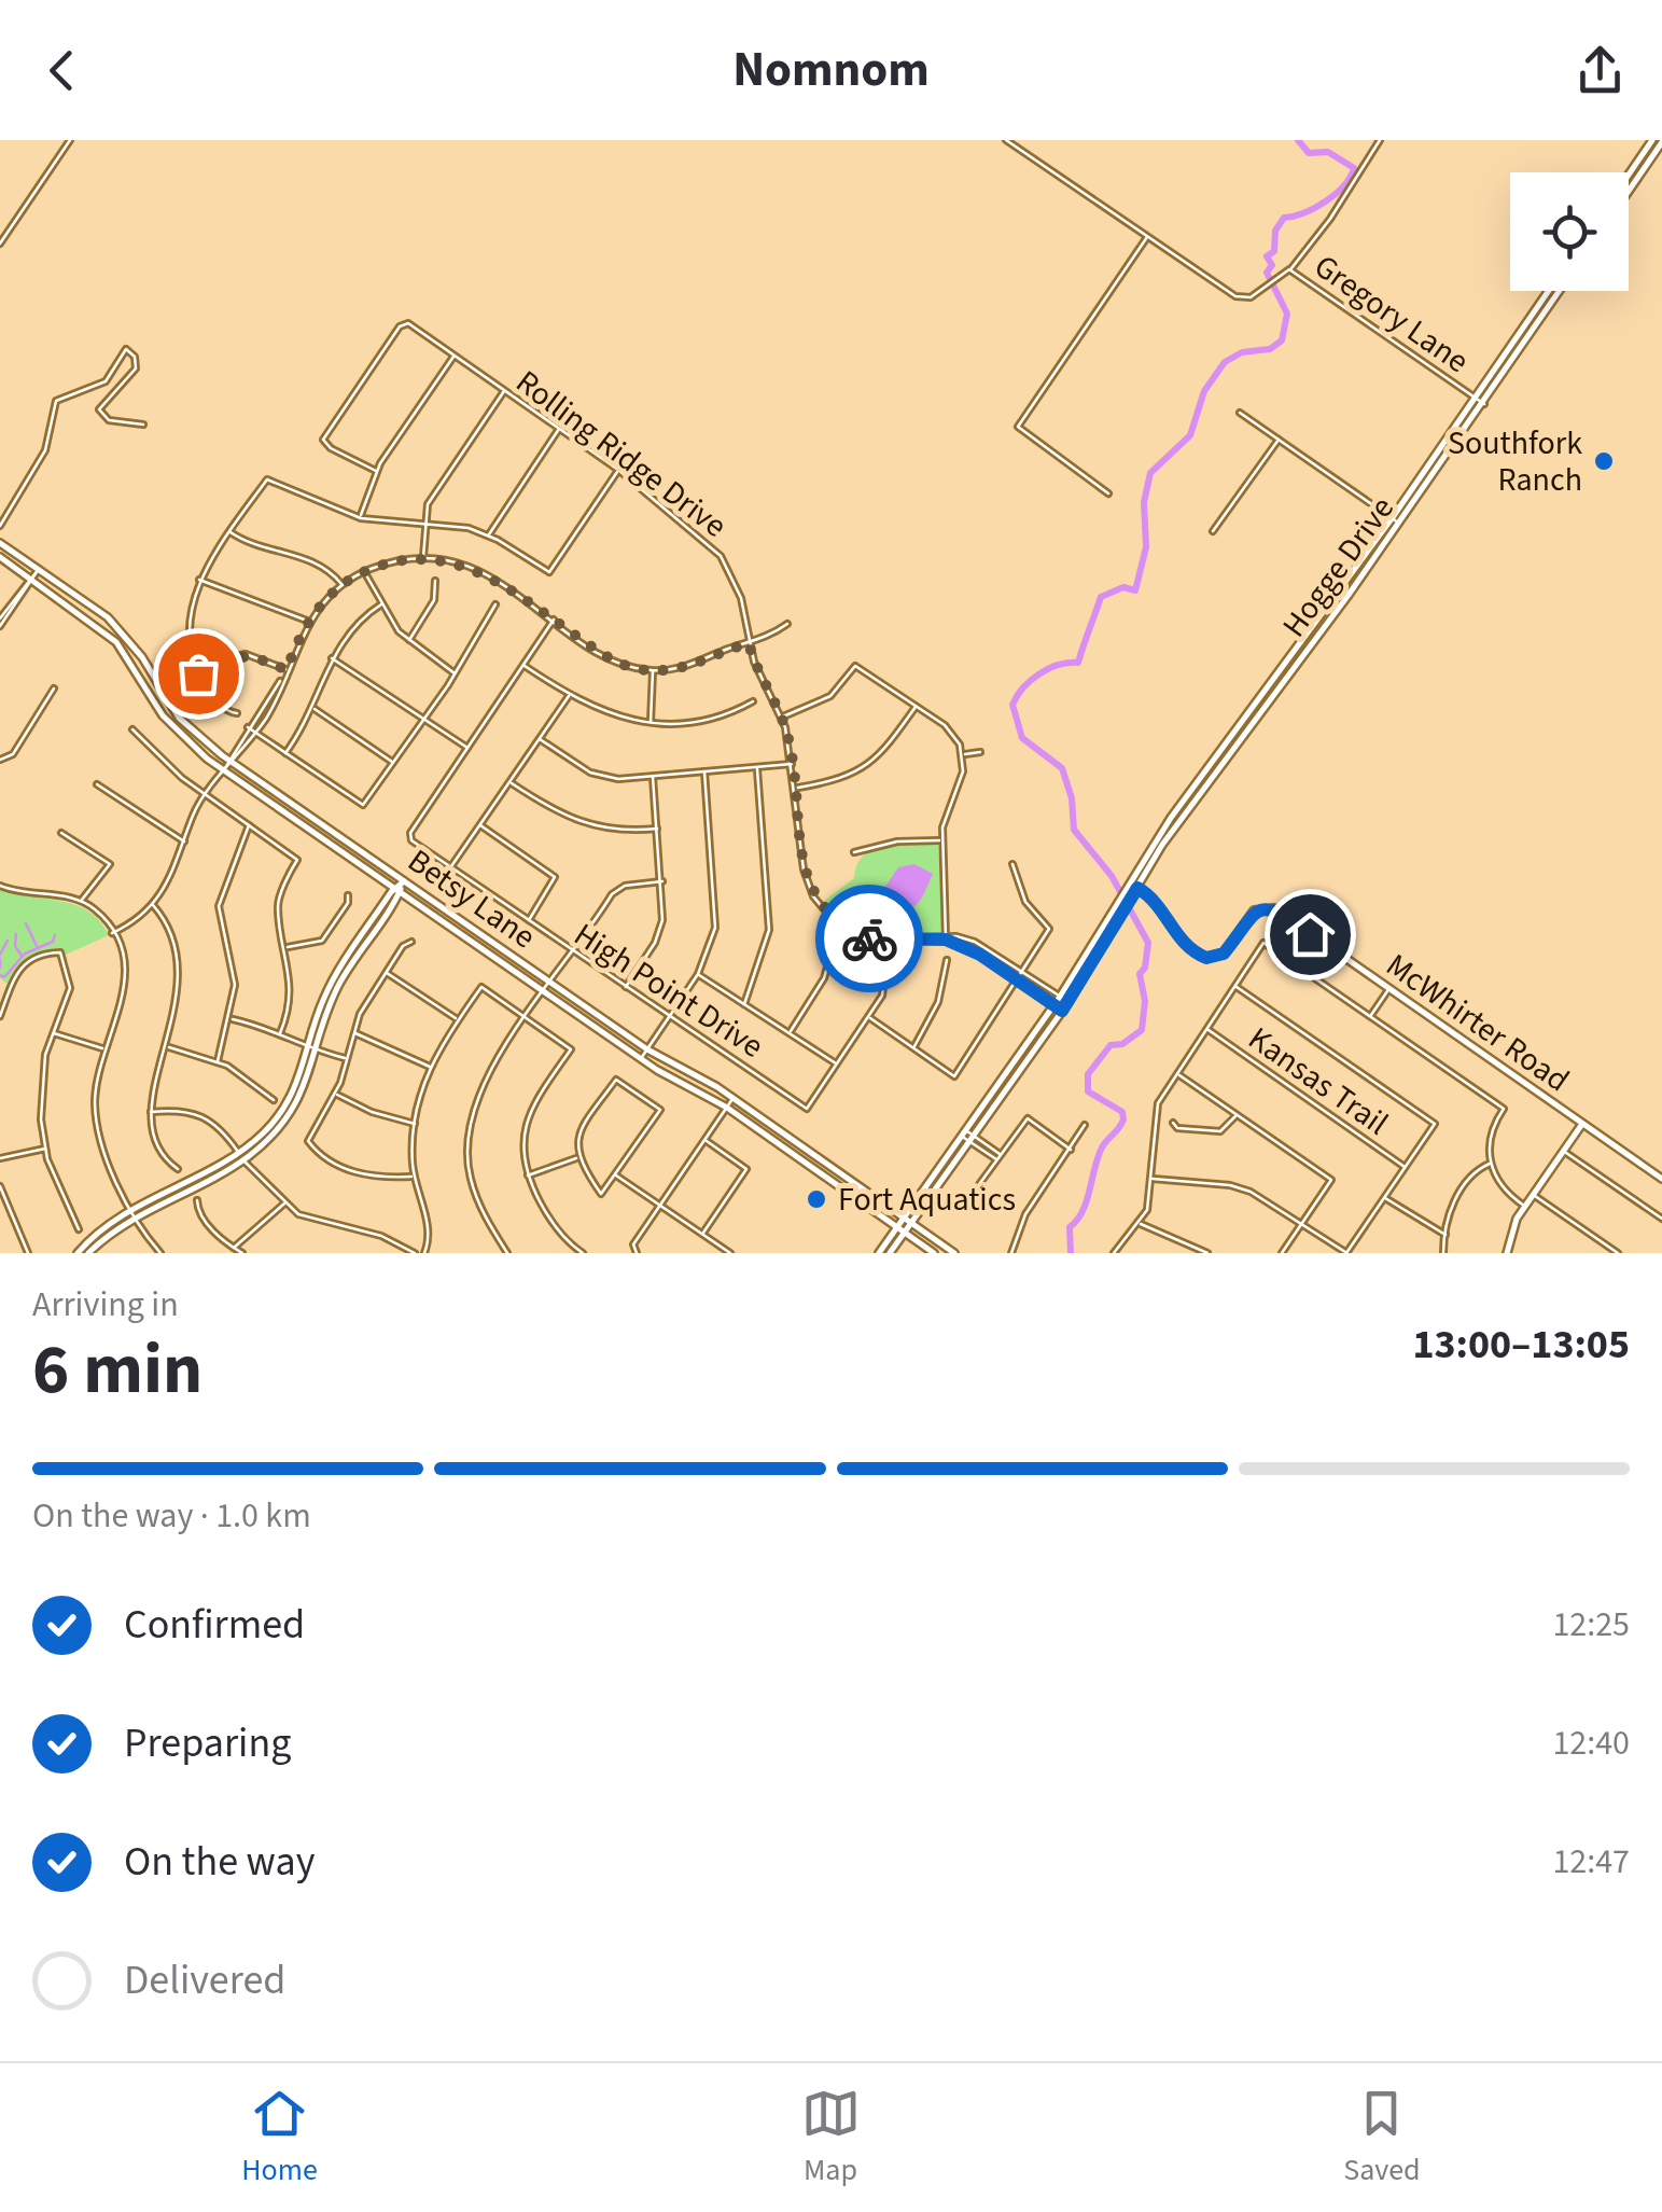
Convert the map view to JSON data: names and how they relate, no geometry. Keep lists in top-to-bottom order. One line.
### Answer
{"streets":{"main road":["Hogge Drive","Betsy Lane","McWhirter Road"],"street":["Gregory Lane","Rolling Ridge Drive","High Point Drive","Kansas Trail"]},"crossings":[["Gregory Lane","Hogge Drive"],["Rolling Ridge Drive","Hogge Drive"],["Hogge Drive","Betsy Lane"],["Hogge Drive","McWhirter Road"]],"places":["Southfork Ranch","Fort Aquatics"],"page":{"header":"Nomnom","heading":["6 min","Arriving in","13:00–13:05"],"bar":"On the way · 1.0 km","list":[["Confirmed","12:25"],["Preparing","12:40"],["On the way","12:47"],"Delivered"],"tabs":["Home","Map","Saved"]}}
